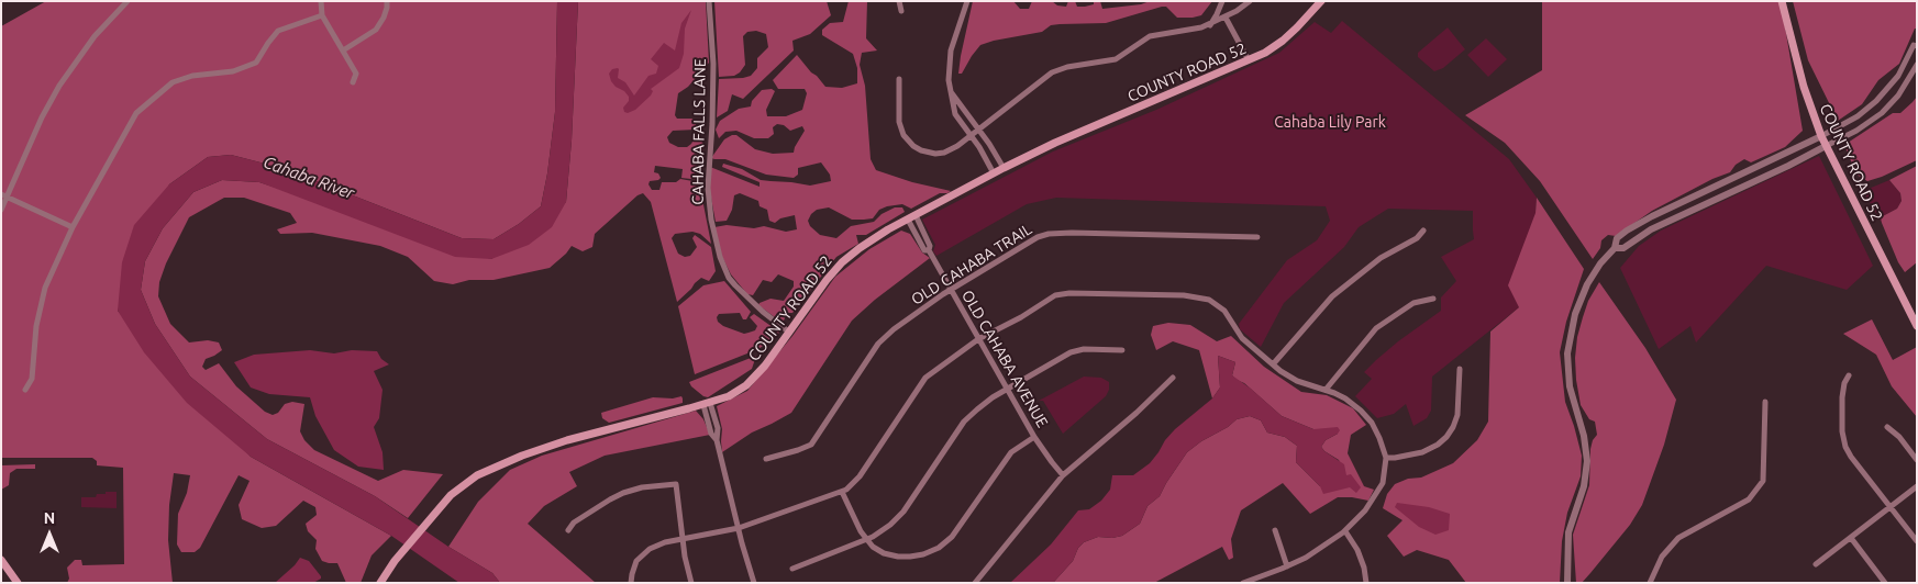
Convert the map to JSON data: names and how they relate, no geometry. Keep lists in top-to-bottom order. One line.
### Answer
{"streets":{"main road":["COUNTY ROAD 52"],"street":["CAHABA FALLS LANE","OLD CAHABA TRAIL","OLD CAHABA AVENUE"]},"crossings":[["COUNTY ROAD 52","CAHABA FALLS LANE"],["COUNTY ROAD 52","OLD CAHABA AVENUE"],["OLD CAHABA TRAIL","OLD CAHABA AVENUE"]],"water":["Cahaba River"],"parks":["Cahaba Lily Park"],"north":"top"}
